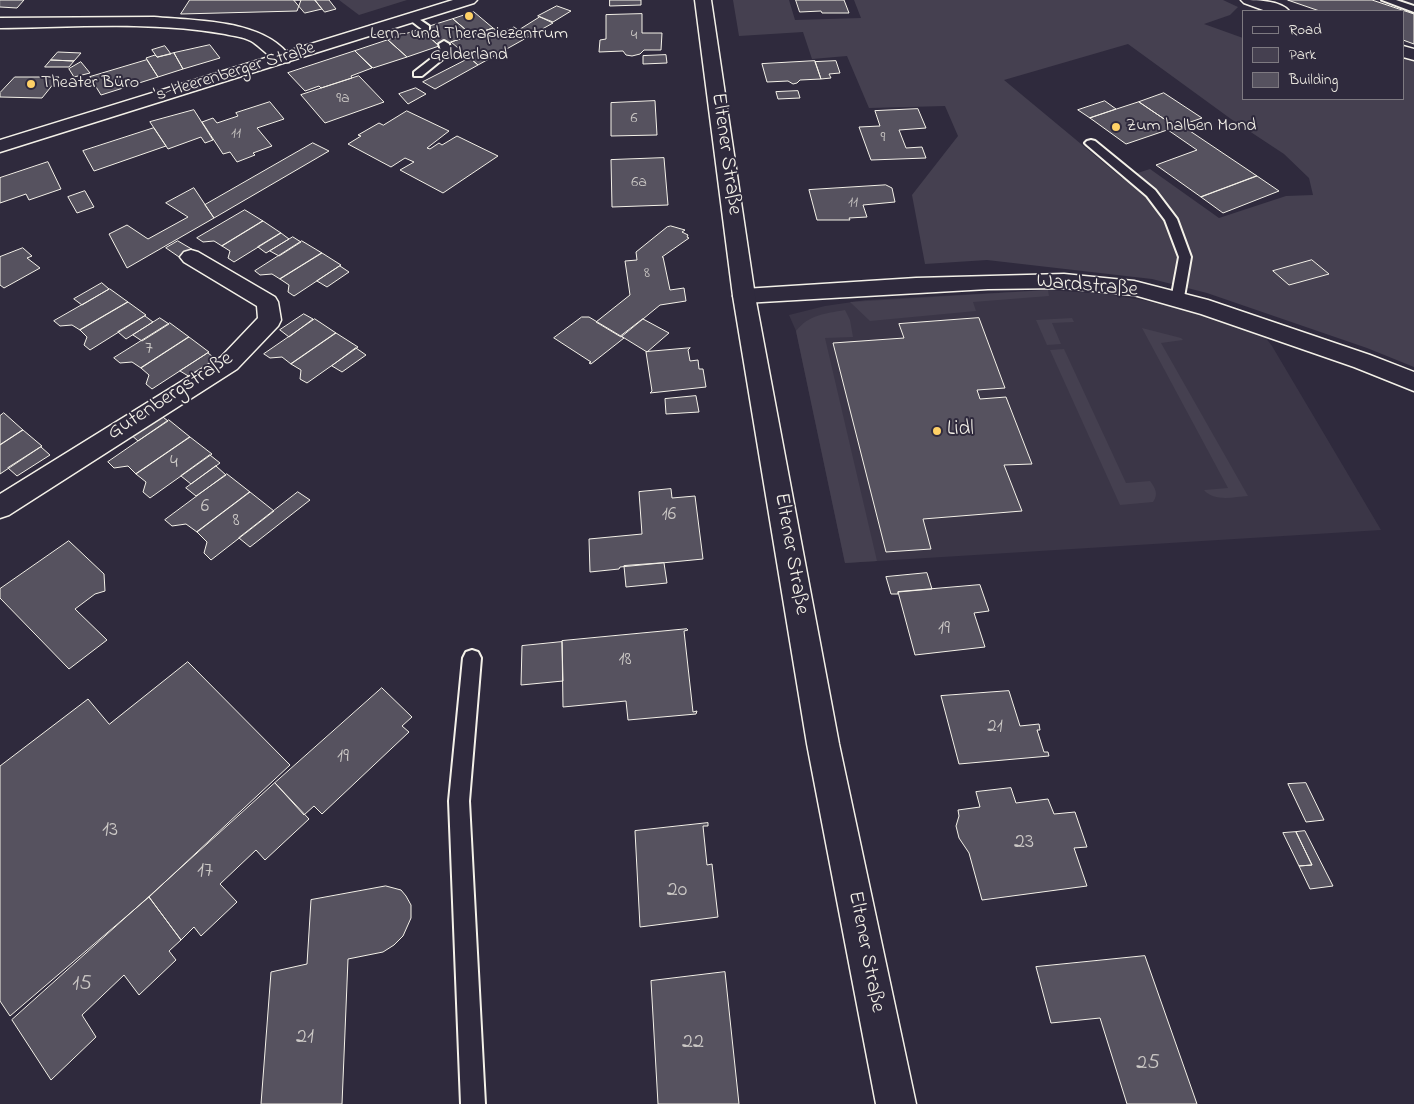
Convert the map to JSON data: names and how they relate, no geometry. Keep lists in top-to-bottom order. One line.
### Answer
{"streets":{"street":["'s-Heerenberger Straße","Eltener Straße","Wardstraße","Gutenbergstraße"]},"crossings":[["Eltener Straße","Wardstraße"]],"places":["Lern- und Therapiezentrum Gelderland","Theater Büro","Zum halben Mond","Lidl"],"house_numbers":["4","9a","6","11","9","6a","11","8","7","4","6","16","8","19","18","21","19","13","23","17","20","15","21","22","25"],"legend":["Road","Park","Building"]}
